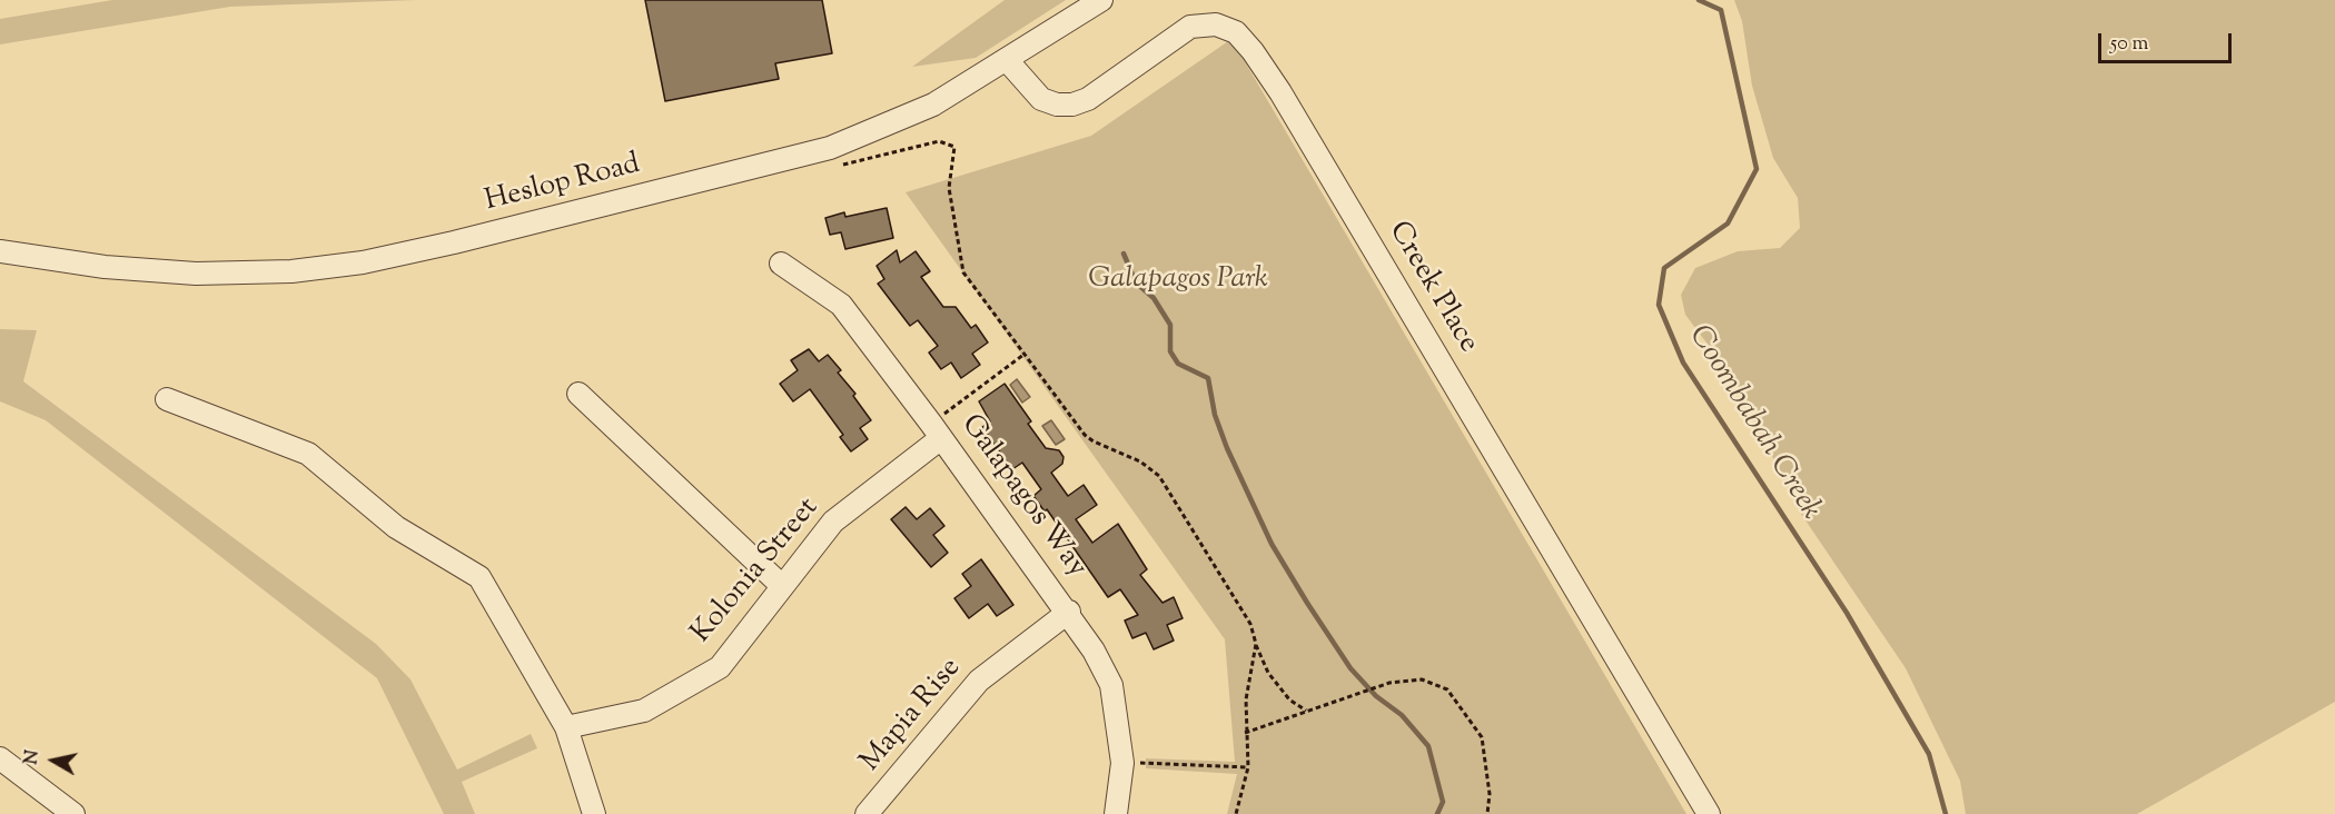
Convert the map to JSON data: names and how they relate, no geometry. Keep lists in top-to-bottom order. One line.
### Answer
{"streets":{"street":["Heslop Road","Creek Place","Galapagos Way","Kolonia Street","Mapia Rise"]},"crossings":[["Heslop Road","Creek Place"],["Galapagos Way","Kolonia Street"],["Galapagos Way","Mapia Rise"]],"water":["Coombabah Creek"],"parks":["Galapagos Park"],"scale_bar":"50 m","north":"left"}
